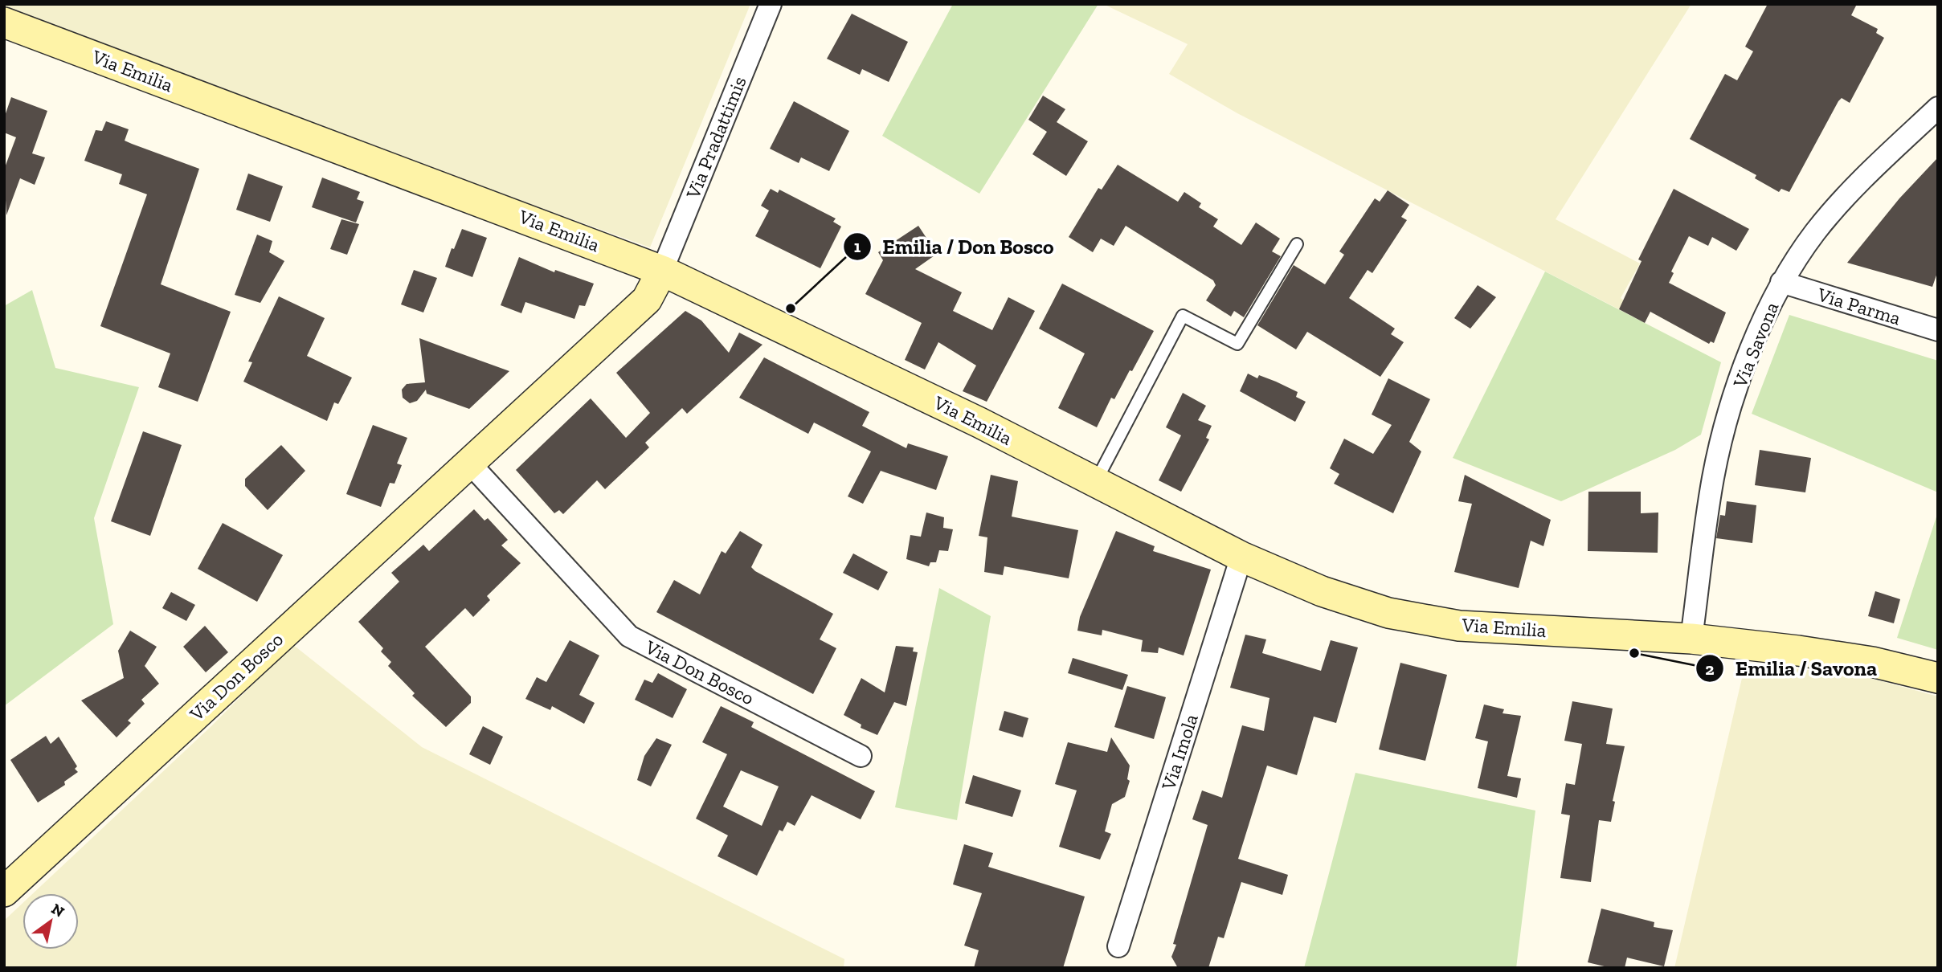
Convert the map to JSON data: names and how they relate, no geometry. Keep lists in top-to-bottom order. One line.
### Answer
{"streets":{"street":["Via Emilia","Via Pradattimis","Via Parma","Via Savona","Via Don Bosco","Via Imola"]},"crossings":[["Via Emilia","Via Pradattimis"],["Via Emilia","Via Savona"],["Via Emilia","Via Don Bosco"],["Via Emilia","Via Imola"],["Via Pradattimis","Via Don Bosco"],["Via Parma","Via Savona"]],"places":["Emilia / Don Bosco","Emilia / Savona"],"north":"top right"}
